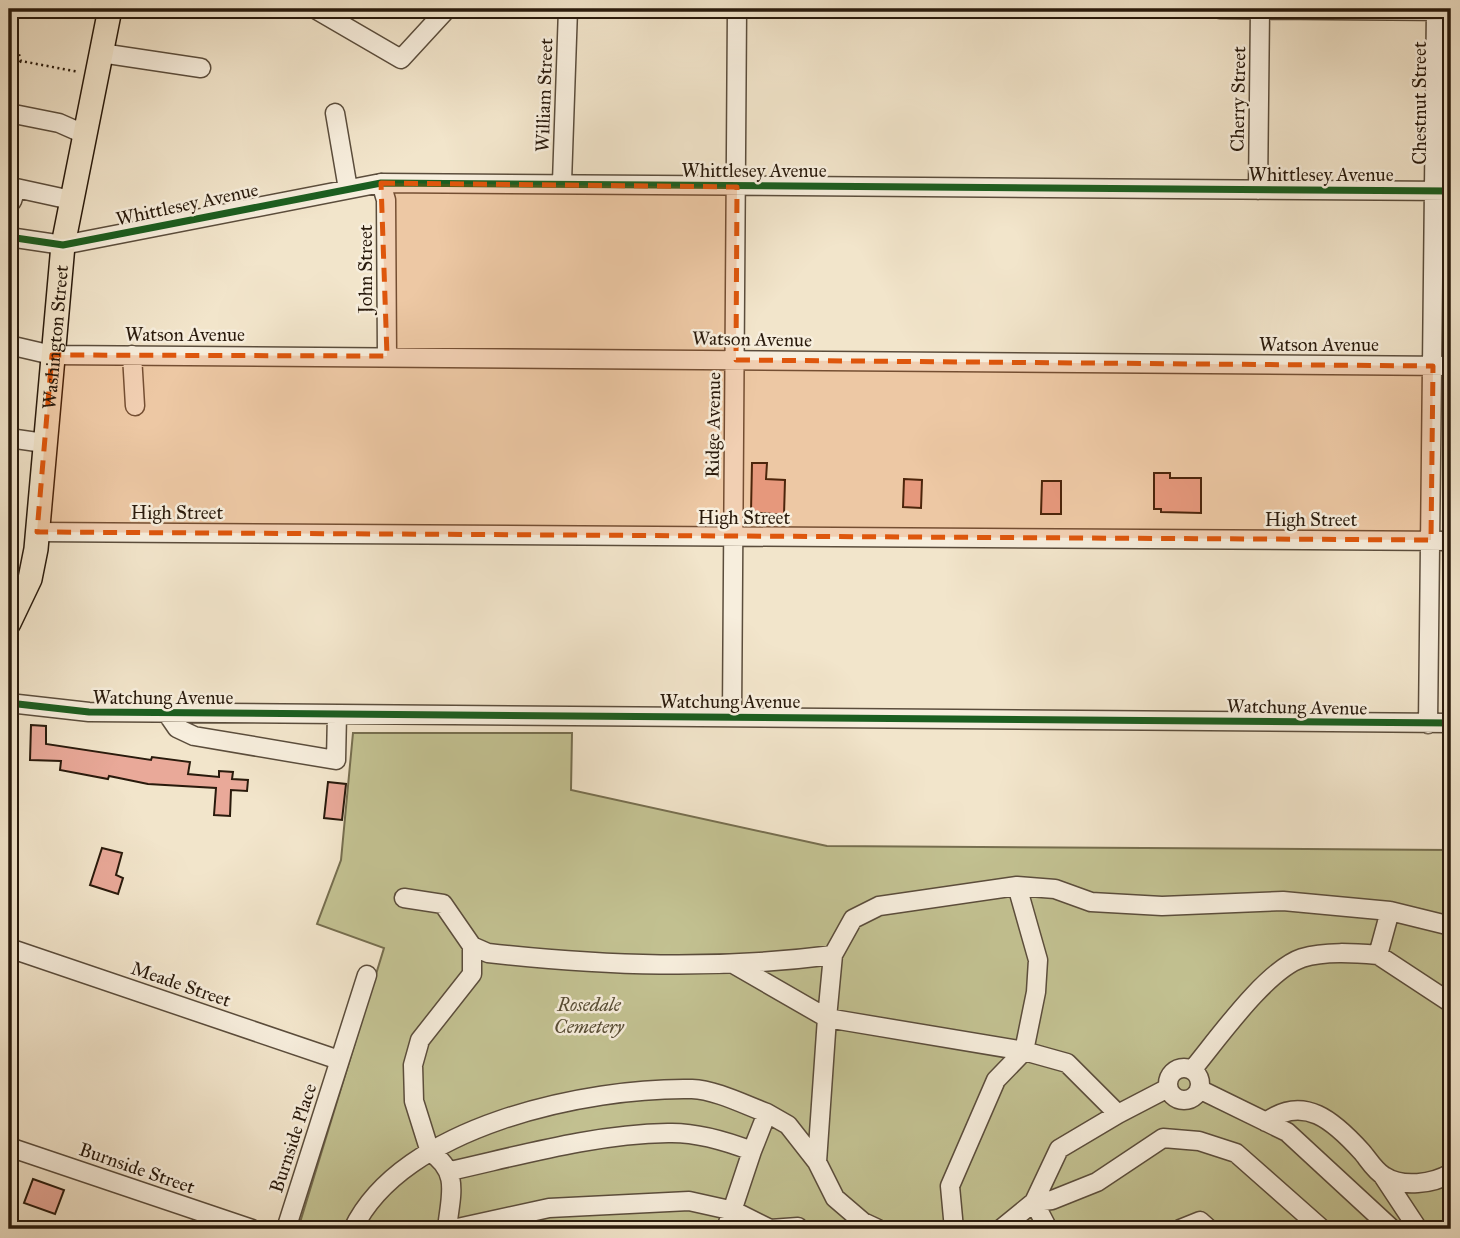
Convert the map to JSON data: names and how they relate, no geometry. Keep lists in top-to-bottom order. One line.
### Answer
{"streets":{"main road":["Washington Street"],"street":["William Street","Cherry Street","Chestnut Street","Whittlesey Avenue","John Street","Watson Avenue","Ridge Avenue","High Street","Watchung Avenue","Meade Street","Burnside Place","Burnside Street"]},"crossings":[["William Street","Whittlesey Avenue"],["Cherry Street","Whittlesey Avenue"],["Chestnut Street","Whittlesey Avenue"],["Chestnut Street","Watson Avenue"],["Chestnut Street","High Street"],["Chestnut Street","Watchung Avenue"],["Whittlesey Avenue","John Street"],["Whittlesey Avenue","Washington Street"],["Whittlesey Avenue","Ridge Avenue"],["John Street","Watson Avenue"],["Watson Avenue","Washington Street"],["Watson Avenue","Ridge Avenue"],["Washington Street","High Street"],["Ridge Avenue","High Street"],["Ridge Avenue","Watchung Avenue"],["Meade Street","Burnside Place"]],"parks":["Rosedale Cemetery"]}
